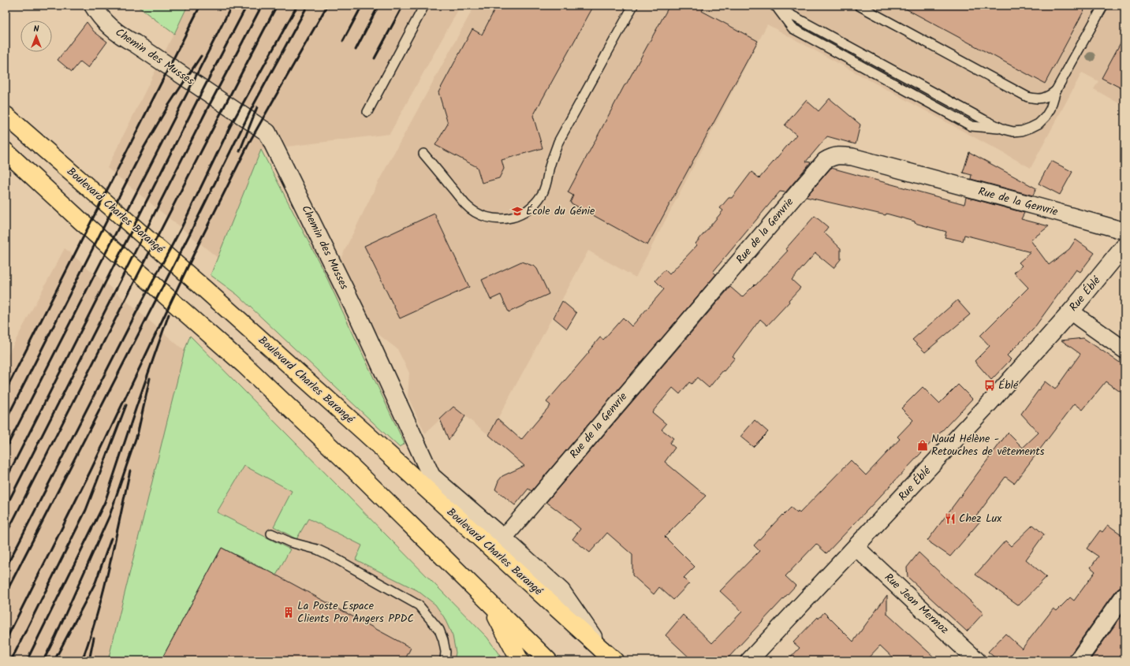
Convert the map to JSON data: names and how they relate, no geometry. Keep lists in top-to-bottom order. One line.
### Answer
{"streets":{"highway":["Boulevard Charles Barangé"],"street":["Chemin des Musses","Rue de la Genvrie","Rue Éblé","Rue Jean Mermoz"]},"crossings":[["Chemin des Musses","Rue de la Genvrie"],["Chemin des Musses","Boulevard Charles Barangé"],["Rue de la Genvrie","Boulevard Charles Barangé"],["Rue Éblé","Rue Jean Mermoz"]],"places":{"school or university":["École du Génie"],"bus stop":["Éblé"],"shop":["Naud Hélène - Retouches de vêtements"],"restaurant":["Chez Lux"],"building":["La Poste Espace Clients Pro Angers PPDC"]},"north":"top"}
